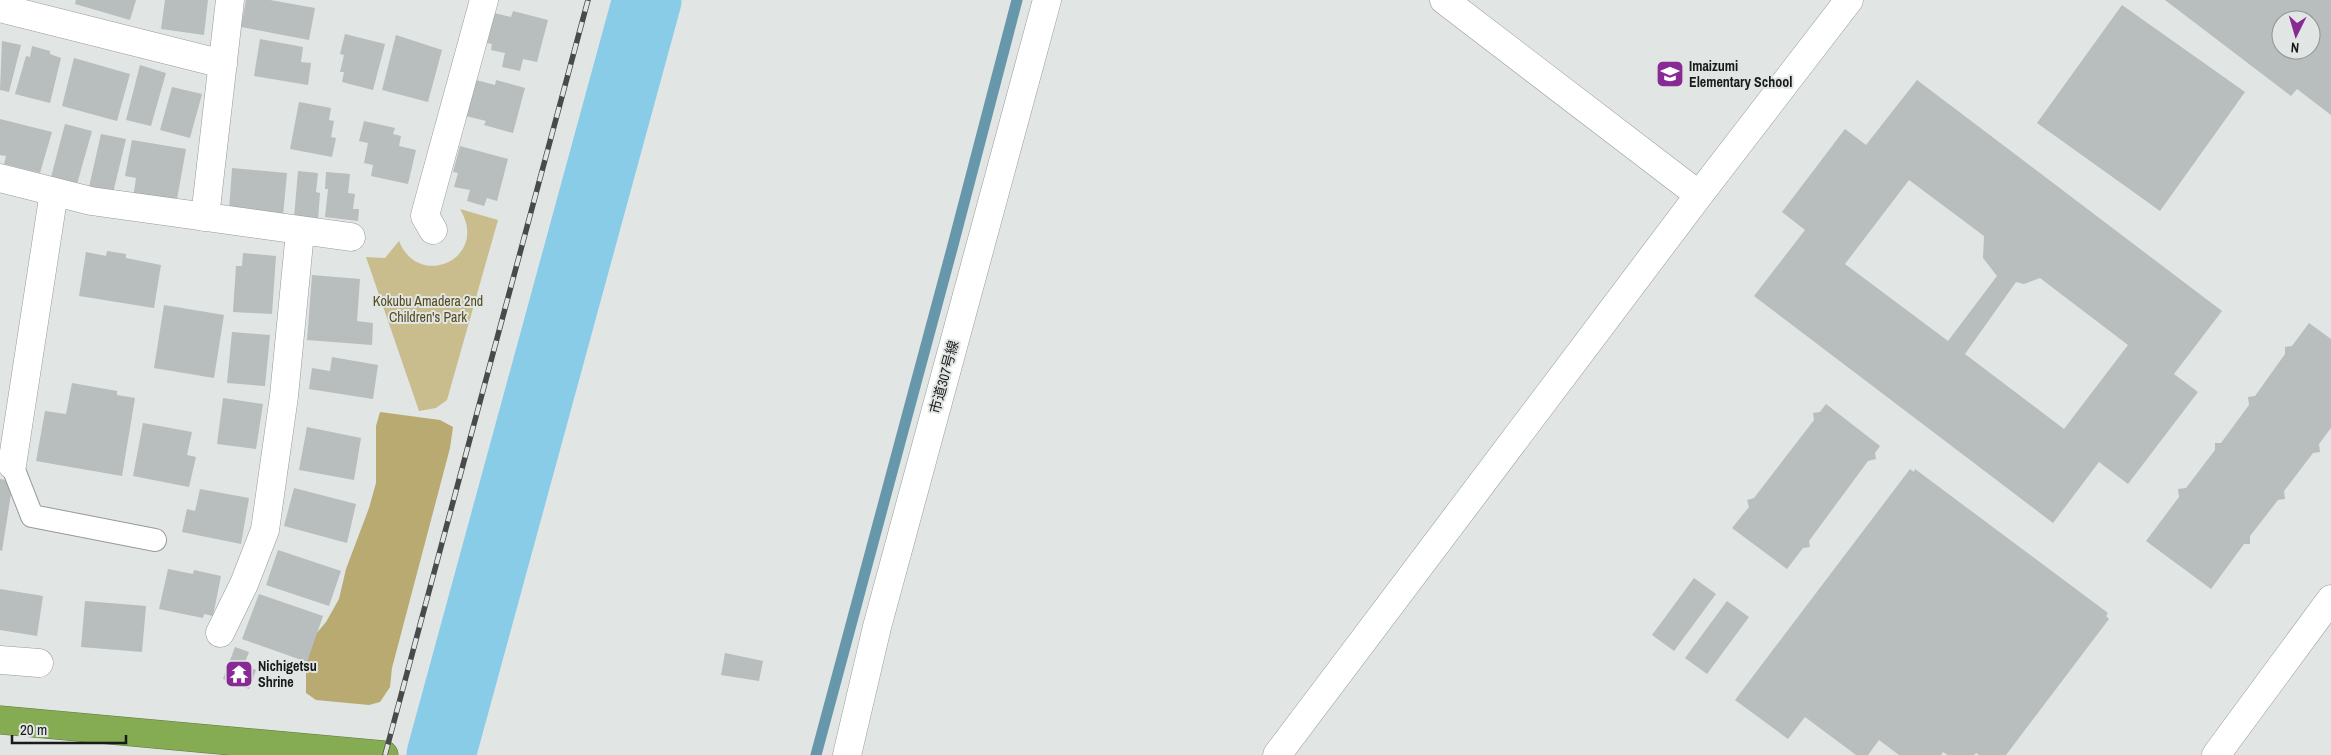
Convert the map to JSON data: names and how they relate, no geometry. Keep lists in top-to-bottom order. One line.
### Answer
{"streets":{"street":["市道307号線"]},"parks":["Kokubu Amadera 2nd Children's Park"],"places":{"school or university":["Imaizumi Elementary School"],"temple":["Nichigetsu Shrine"]},"scale_bar":"20 m","north":"bottom"}
